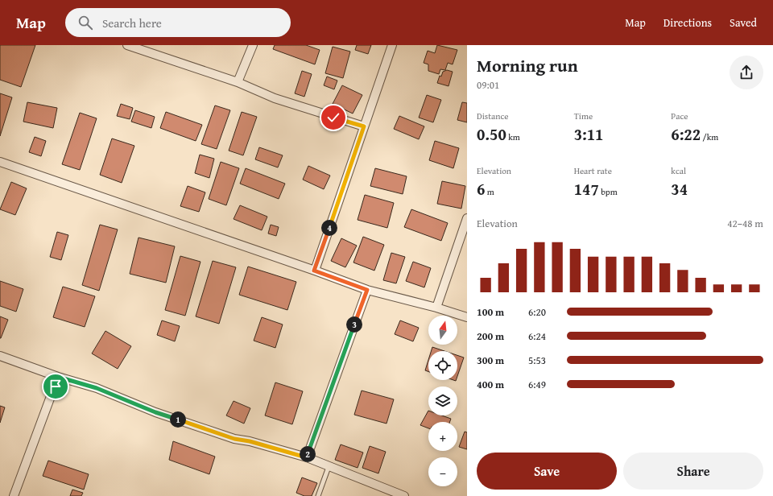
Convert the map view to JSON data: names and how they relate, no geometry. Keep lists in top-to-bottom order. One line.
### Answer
{"north":"top","page":{"header":"Map","search":"Search here","nav":["Map","Directions","Saved"],"heading":["Morning run","09:01"],"stats":[["Distance","0.50 km"],["Time","3:11"],["Pace","6:22 /km"],["Elevation","6 m"],["Heart rate","147 bpm"],["kcal","34"]],"chart":["Elevation","42–48 m"],"pins":["4","3","1","2"],"list":[{"name":"100 m","note":"6:20"},{"name":"200 m","note":"6:24"},{"name":"300 m","note":"5:53"},{"name":"400 m","note":"6:49"}],"map_buttons":["+","−"],"buttons":["Save","Share"]}}
